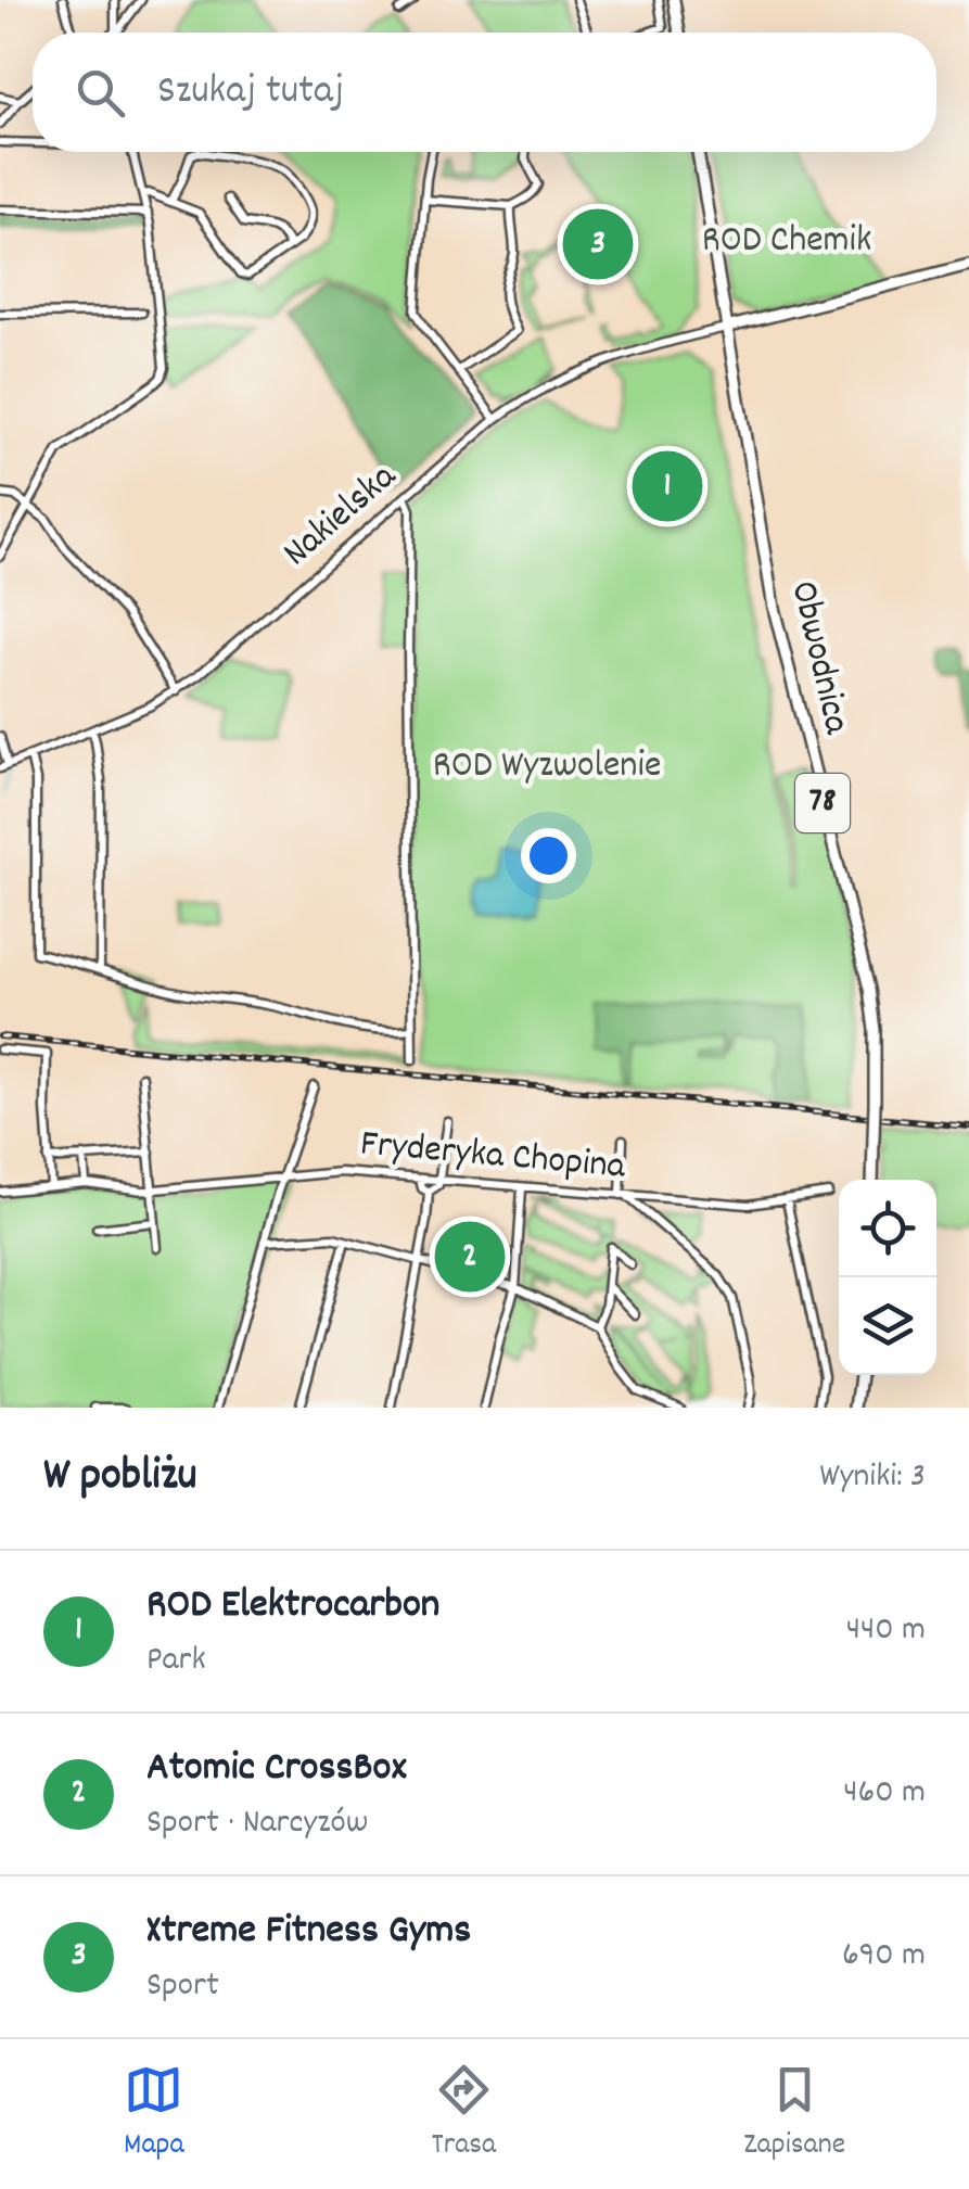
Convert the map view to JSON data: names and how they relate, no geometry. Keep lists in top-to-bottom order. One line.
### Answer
{"streets":{"main road":["Obwodnica","78"],"street":["Nakielska","Fryderyka Chopina"]},"crossings":[["Nakielska","Obwodnica"]],"parks":["ROD Chemik","ROD Wyzwolenie"],"page":{"search":"Szukaj tutaj","pins":["3","1","2"],"heading":["W pobliżu","Wyniki: 3"],"list":[{"mark":"1","name":"ROD Elektrocarbon","note":"Park","value":"440 m"},{"mark":"2","name":"Atomic CrossBox","note":"Sport · Narcyzów","value":"460 m"},{"mark":"3","name":"Xtreme Fitness Gyms","note":"Sport","value":"690 m"}],"nav":["Mapa","Trasa","Zapisane"]}}
